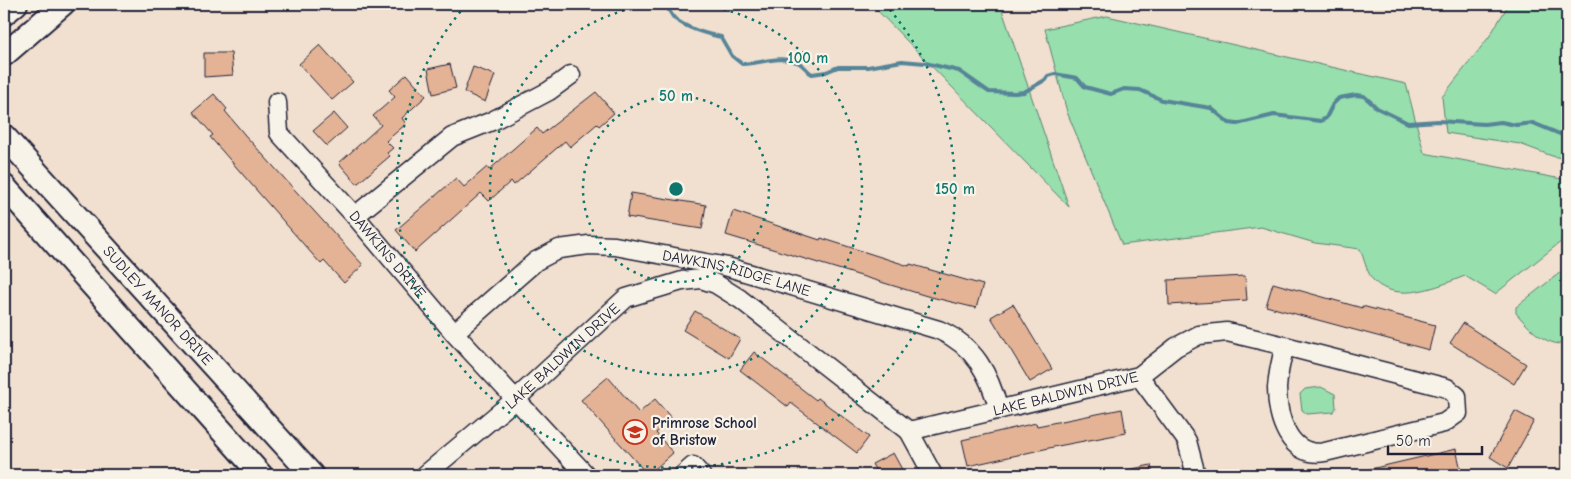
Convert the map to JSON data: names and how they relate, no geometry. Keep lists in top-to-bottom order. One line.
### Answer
{"streets":{"main road":["SUDLEY MANOR DRIVE"],"street":["DAWKINS DRIVE","DAWKINS RIDGE LANE","LAKE BALDWIN DRIVE"]},"crossings":[["DAWKINS DRIVE","DAWKINS RIDGE LANE"],["DAWKINS DRIVE","LAKE BALDWIN DRIVE"],["DAWKINS RIDGE LANE","LAKE BALDWIN DRIVE"]],"places":{"school or university":["Primrose School of Bristow"]},"scale_bar":"50 m","rings":["100 m","50 m","150 m"]}
